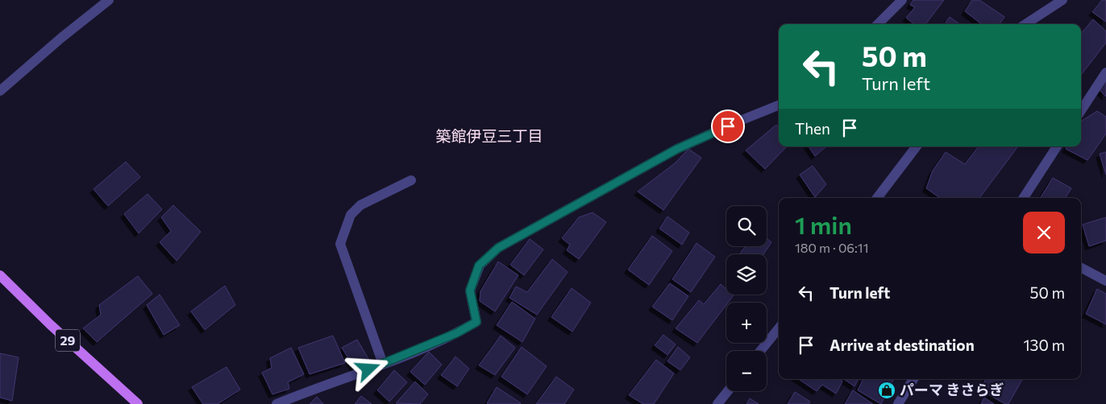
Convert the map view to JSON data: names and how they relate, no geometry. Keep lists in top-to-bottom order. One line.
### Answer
{"streets":{"main road":["29"]},"districts":["築館伊豆三丁目"],"places":{"shop":["パーマ きさらぎ"]},"page":{"turn":["50 m","Turn left"],"then":"Then","heading":["1 min","180 m · 06:11"],"map_buttons":["+","−"],"list":[{"name":"Turn left","value":"50 m"},{"name":"Arrive at destination","value":"130 m"}]}}
